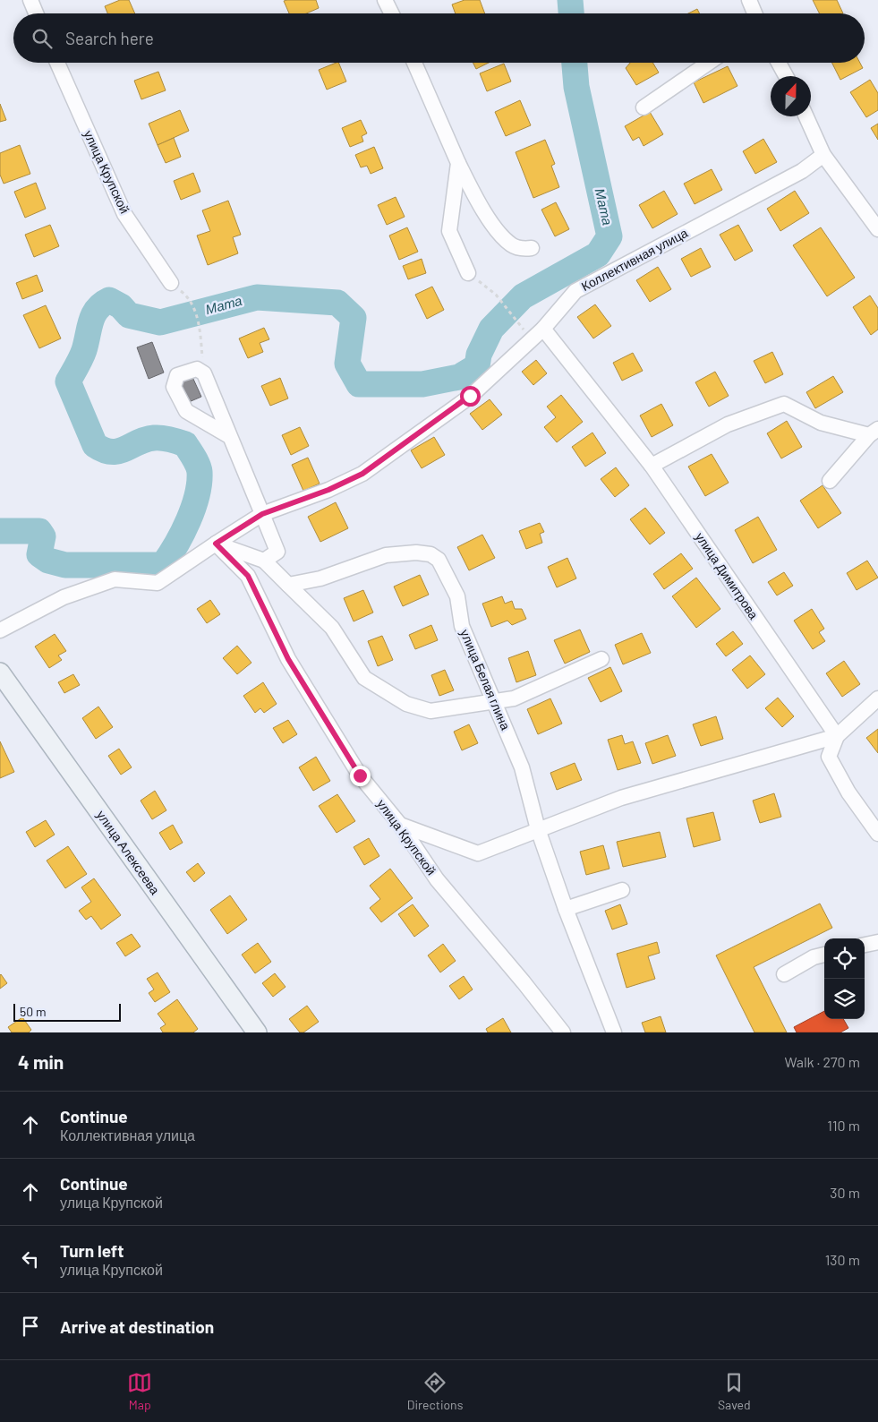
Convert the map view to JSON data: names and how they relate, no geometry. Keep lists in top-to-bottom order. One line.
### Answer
{"streets":{"main road":["улица Алексеева"],"street":["улица Крупской","Коллективная улица","улица Димитрова","улица Белая глина"]},"crossings":[["Коллективная улица","улица Димитрова"]],"water":["Мата"],"scale_bar":"50 m","north":"top","page":{"search":"Search here","scale":"50 m","heading":["4 min","Walk · 270 m"],"list":[["Continue","Коллективная улица","110 m"],["Continue","улица Крупской","30 m"],["Turn left","улица Крупской","130 m"],"Arrive at destination"],"nav":["Map","Directions","Saved"]}}
